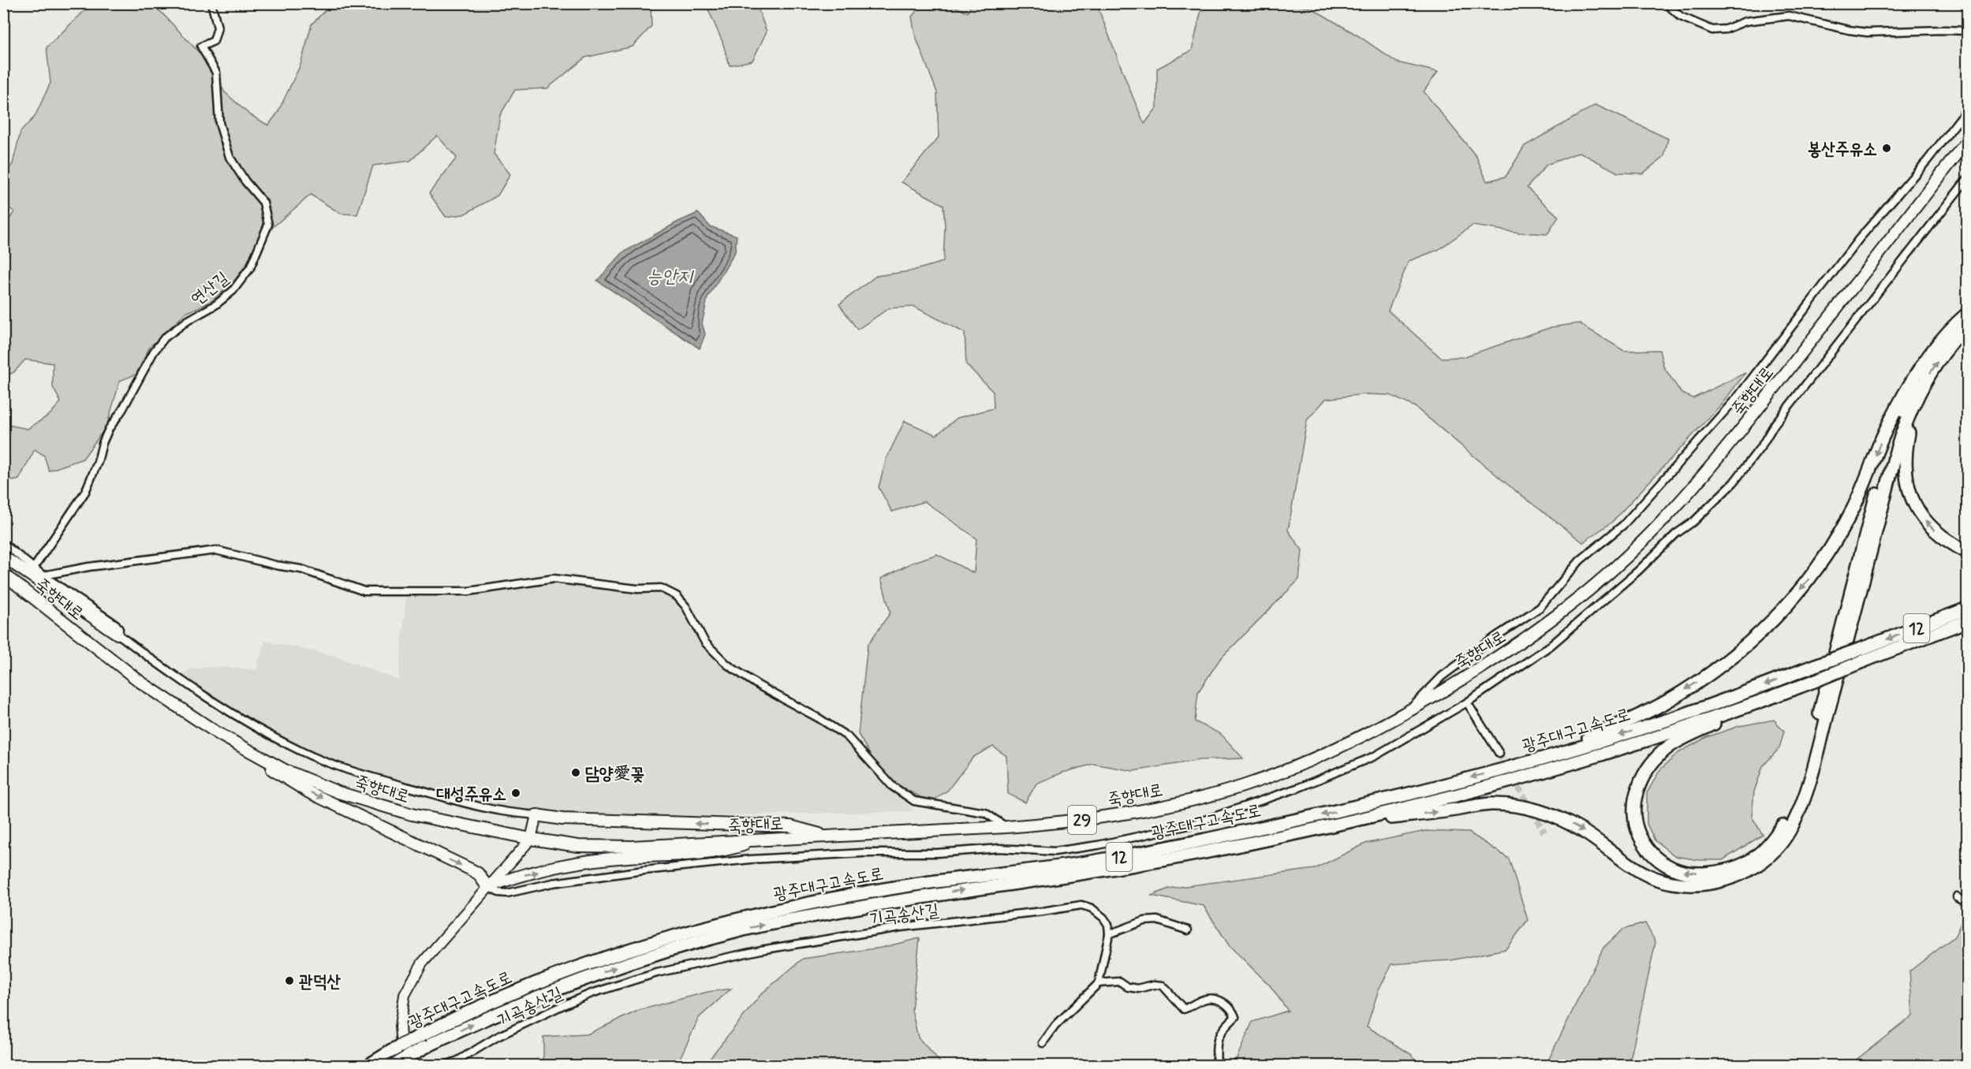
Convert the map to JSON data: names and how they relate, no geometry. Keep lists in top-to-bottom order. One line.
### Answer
{"streets":{"highway":["12","광주대구고속도로"],"main road":["죽향대로","29"],"street":["연산길","기곡송산길"]},"water":["능안지"],"places":["봉산주유소","담양愛꽂","대성주유소","관덕산"]}
